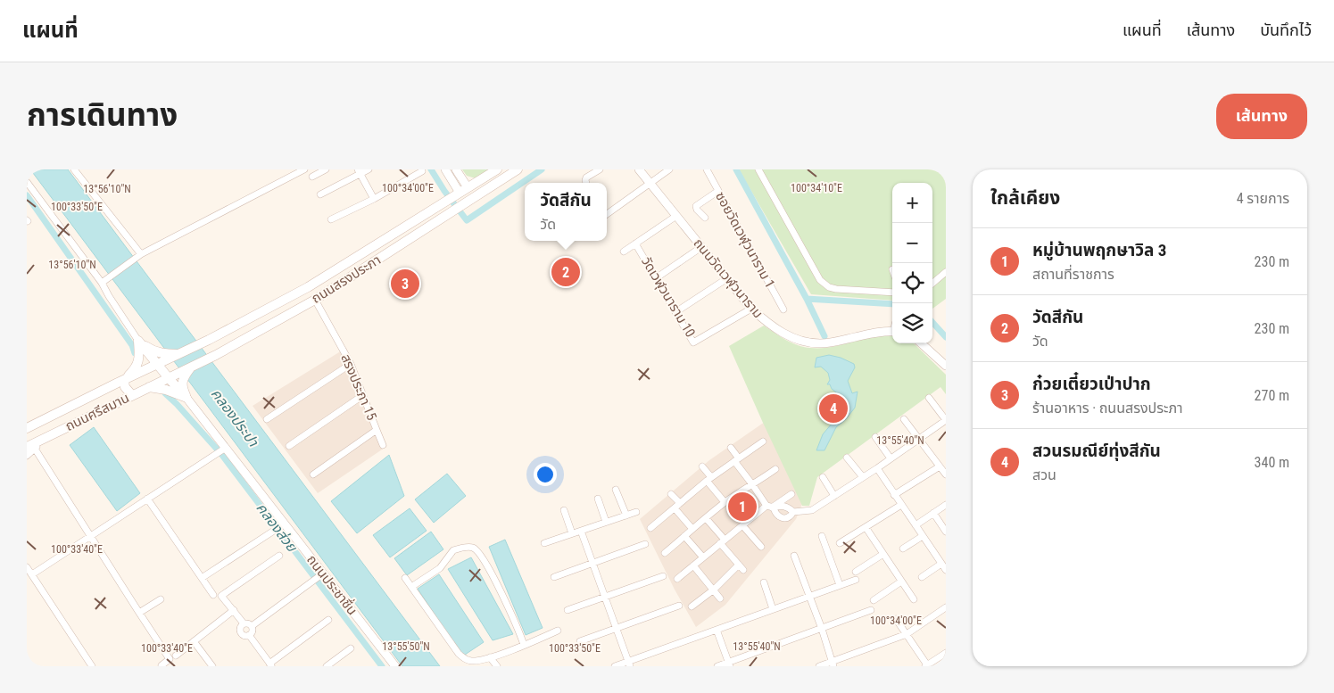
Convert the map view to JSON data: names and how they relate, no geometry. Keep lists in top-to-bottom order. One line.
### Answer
{"streets":{"main road":["ถนนสรงประภา","ถนนศรีสมาน"],"street":["ซอยวัดเวฬุวนาราม 1","ถนนวัดเวฬุวนาราม","วัดเวฬุวนาราม 10","สรงประภา 15","ถนนประชาชื่น"]},"crossings":[["ถนนวัดเวฬุวนาราม","วัดเวฬุวนาราม 10"],["ถนนสรงประภา","สรงประภา 15"],["ถนนสรงประภา","ถนนศรีสมาน"]],"water":["คลองประปา","คลองส่วย"],"page":{"header":"แผนที่","nav":["แผนที่","เส้นทาง","บันทึกไว้"],"title":"การเดินทาง","buttons":"เส้นทาง","heading":["ใกล้เคียง","4 รายการ"],"map_buttons":["+","−"],"popup":["วัดสีกัน","วัด"],"list":[{"mark":"1","name":"หมู่บ้านพฤกษาวิล 3","note":"สถานที่ราชการ","value":"230 m"},{"mark":"2","name":"วัดสีกัน","note":"วัด","value":"230 m"},{"mark":"3","name":"ก๋วยเตี๋ยวเป่าปาก","note":"ร้านอาหาร · ถนนสรงประภา","value":"270 m"},{"mark":"4","name":"สวนรมณีย์ทุ่งสีกัน","note":"สวน","value":"340 m"}],"pins":["2","3","4","1"]},"coordinates":["100°34'10\"E","100°34'00\"E","13°56'10\"N","100°33'50\"E","13°55'40\"N","100°33'40\"E","13°55'50\"N"]}
